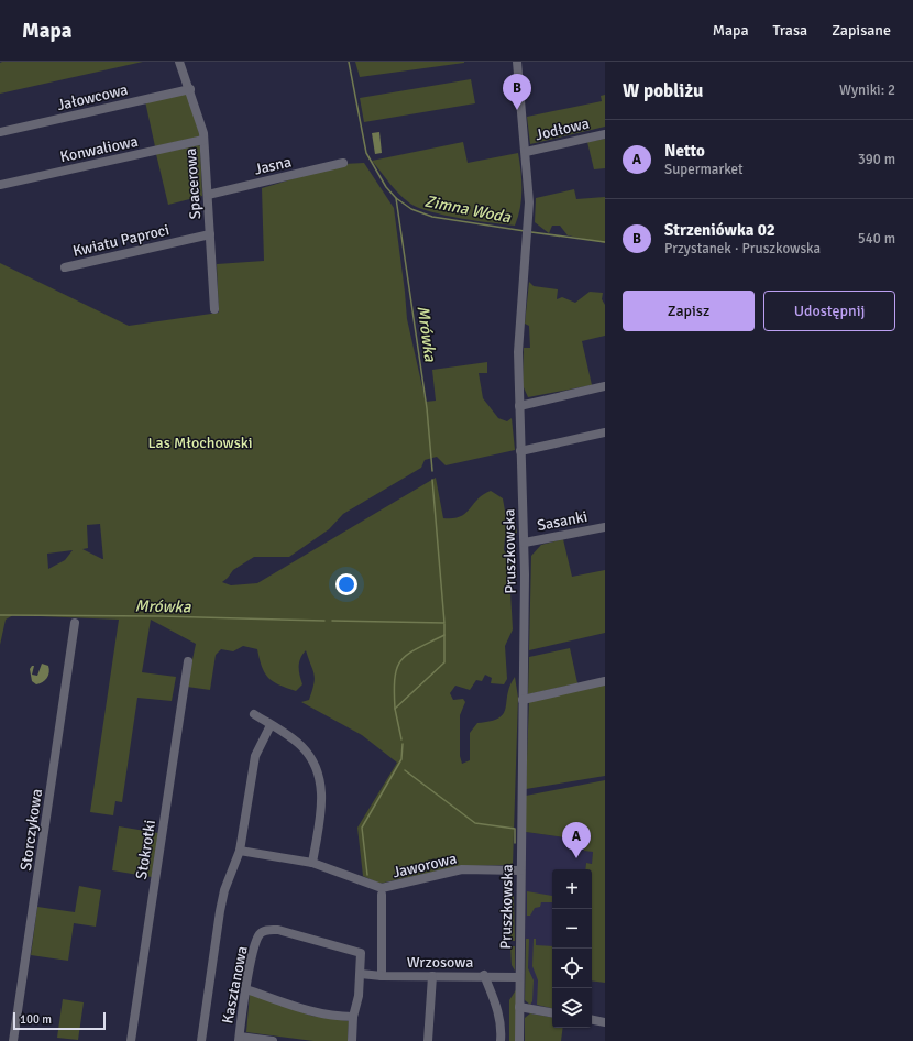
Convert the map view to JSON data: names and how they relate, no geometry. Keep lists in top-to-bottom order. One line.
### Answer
{"streets":{"street":["Jałowcowa","Jodłowa","Konwaliowa","Jasna","Spacerowa","Kwiatu Paproci","Sasanki","Pruszkowska","Storczykowa","Stokrotki","Jaworowa","Wrzosowa","Kasztanowa"]},"crossings":[["Jałowcowa","Spacerowa"],["Jodłowa","Pruszkowska"],["Konwaliowa","Spacerowa"],["Jasna","Spacerowa"],["Spacerowa","Kwiatu Paproci"],["Sasanki","Pruszkowska"],["Pruszkowska","Jaworowa"],["Pruszkowska","Wrzosowa"],["Jaworowa","Wrzosowa"],["Wrzosowa","Kasztanowa"]],"water":["Zimna Woda","Mrówka"],"parks":["Las Młochowski"],"scale_bar":"100 m","page":{"header":"Mapa","nav":["Mapa","Trasa","Zapisane"],"heading":["W pobliżu","Wyniki: 2"],"pins":["B","A"],"list":[{"mark":"A","name":"Netto","note":"Supermarket","value":"390 m"},{"mark":"B","name":"Strzeniówka 02","note":"Przystanek · Pruszkowska","value":"540 m"}],"buttons":["Zapisz","Udostępnij"],"map_buttons":["+","−"],"scale":"100 m"}}
